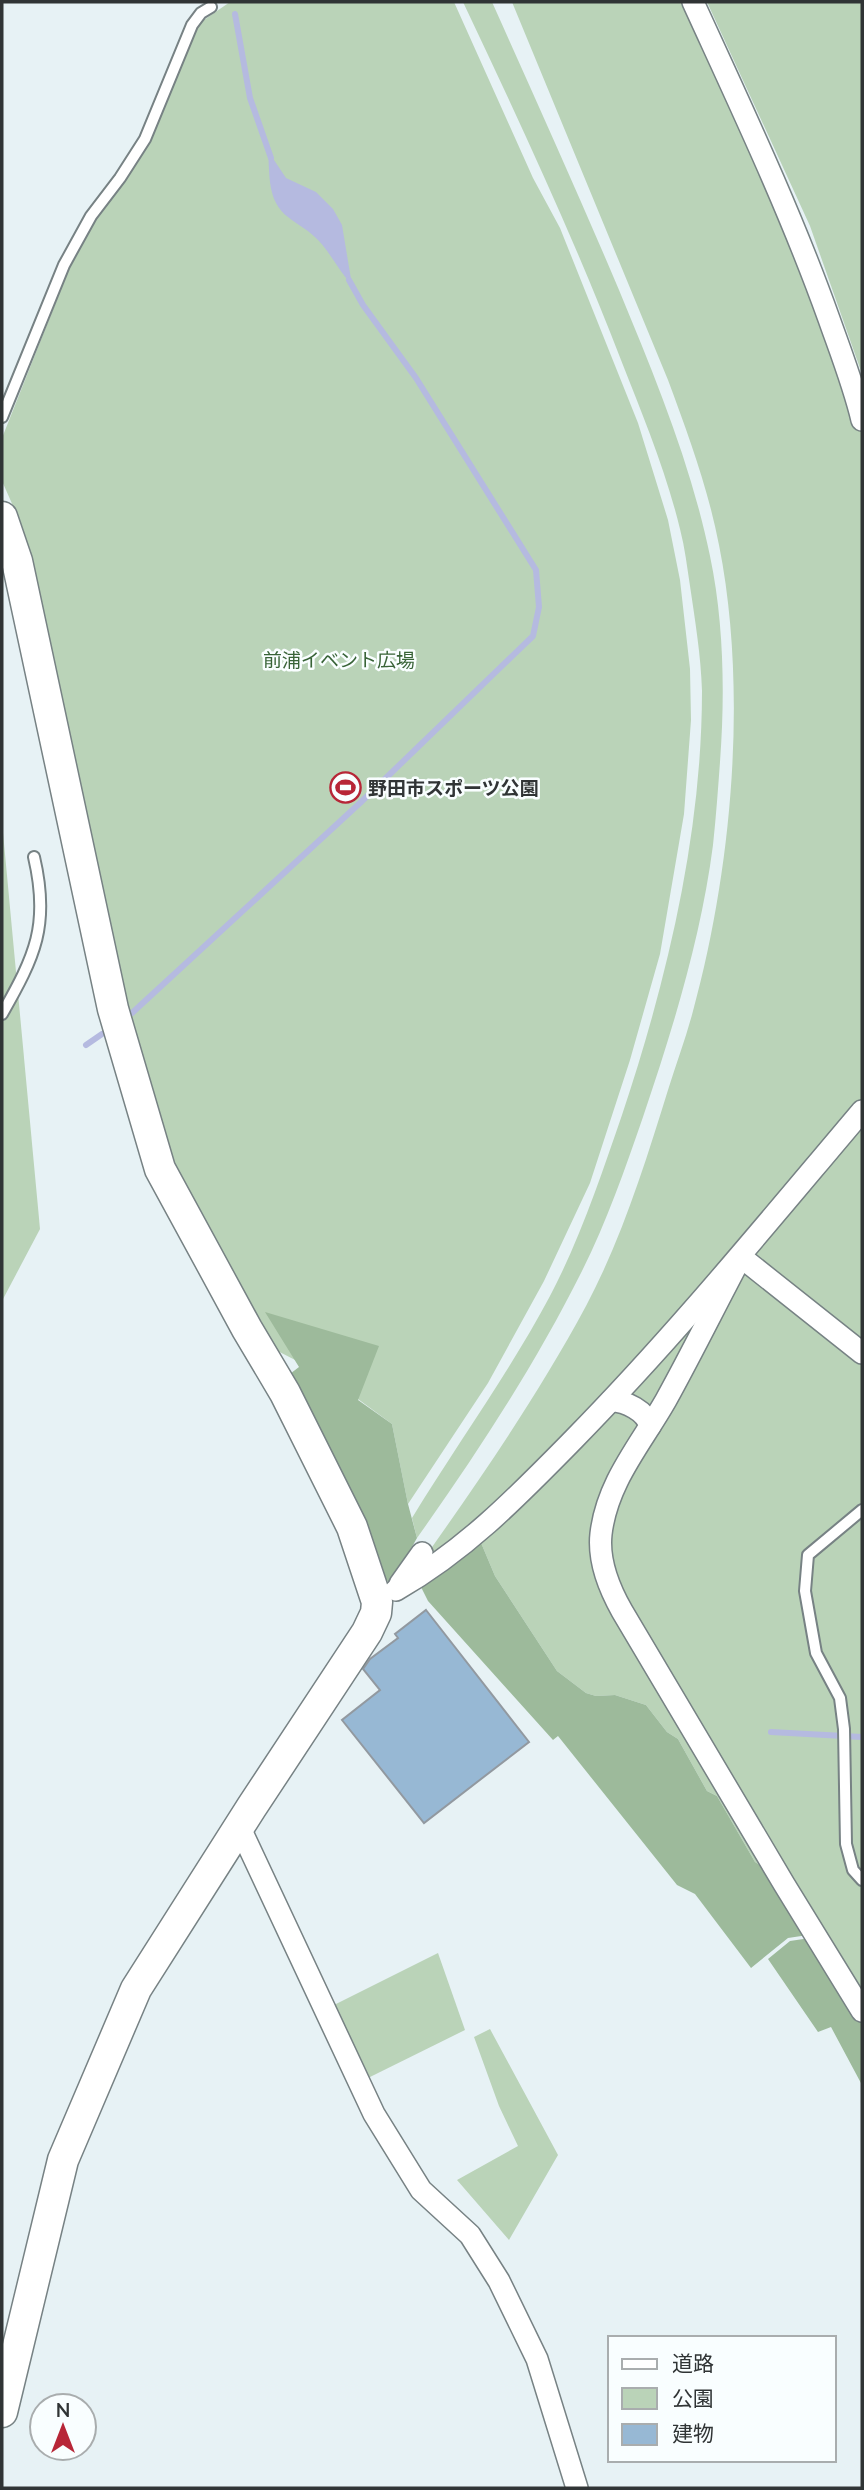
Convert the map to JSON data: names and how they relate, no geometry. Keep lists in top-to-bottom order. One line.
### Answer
{"parks":["前浦イベント広場"],"places":{"sports":["野田市スポーツ公園"]},"legend":["道路","公園","建物"],"north":"top"}
